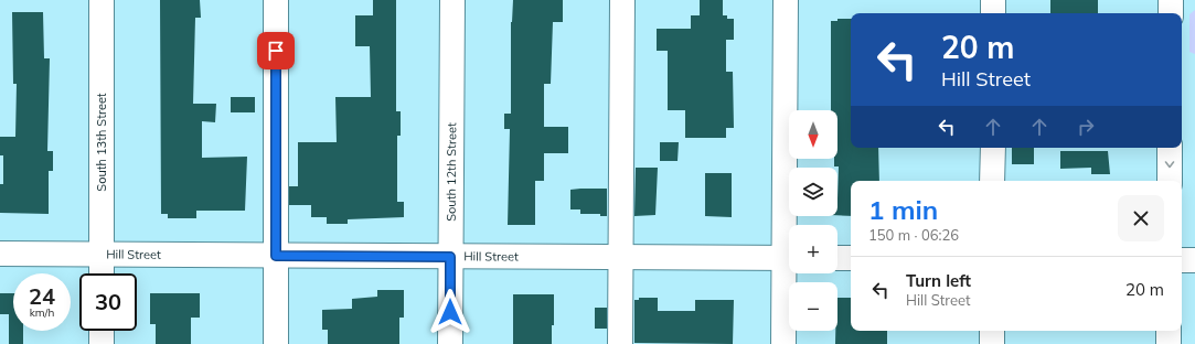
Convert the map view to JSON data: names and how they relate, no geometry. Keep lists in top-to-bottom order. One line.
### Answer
{"streets":{"street":["South 13th Street","South 12th Street","Hill Street"]},"crossings":[["South 13th Street","Hill Street"],["South 12th Street","Hill Street"]],"north":"bottom","page":{"turn":["20 m","Hill Street"],"map_buttons":["+","−"],"heading":["1 min","150 m · 06:26"],"list":[{"name":"Turn left","note":"Hill Street","value":"20 m"}],"speed":"24 km/h","limit":"30"}}
